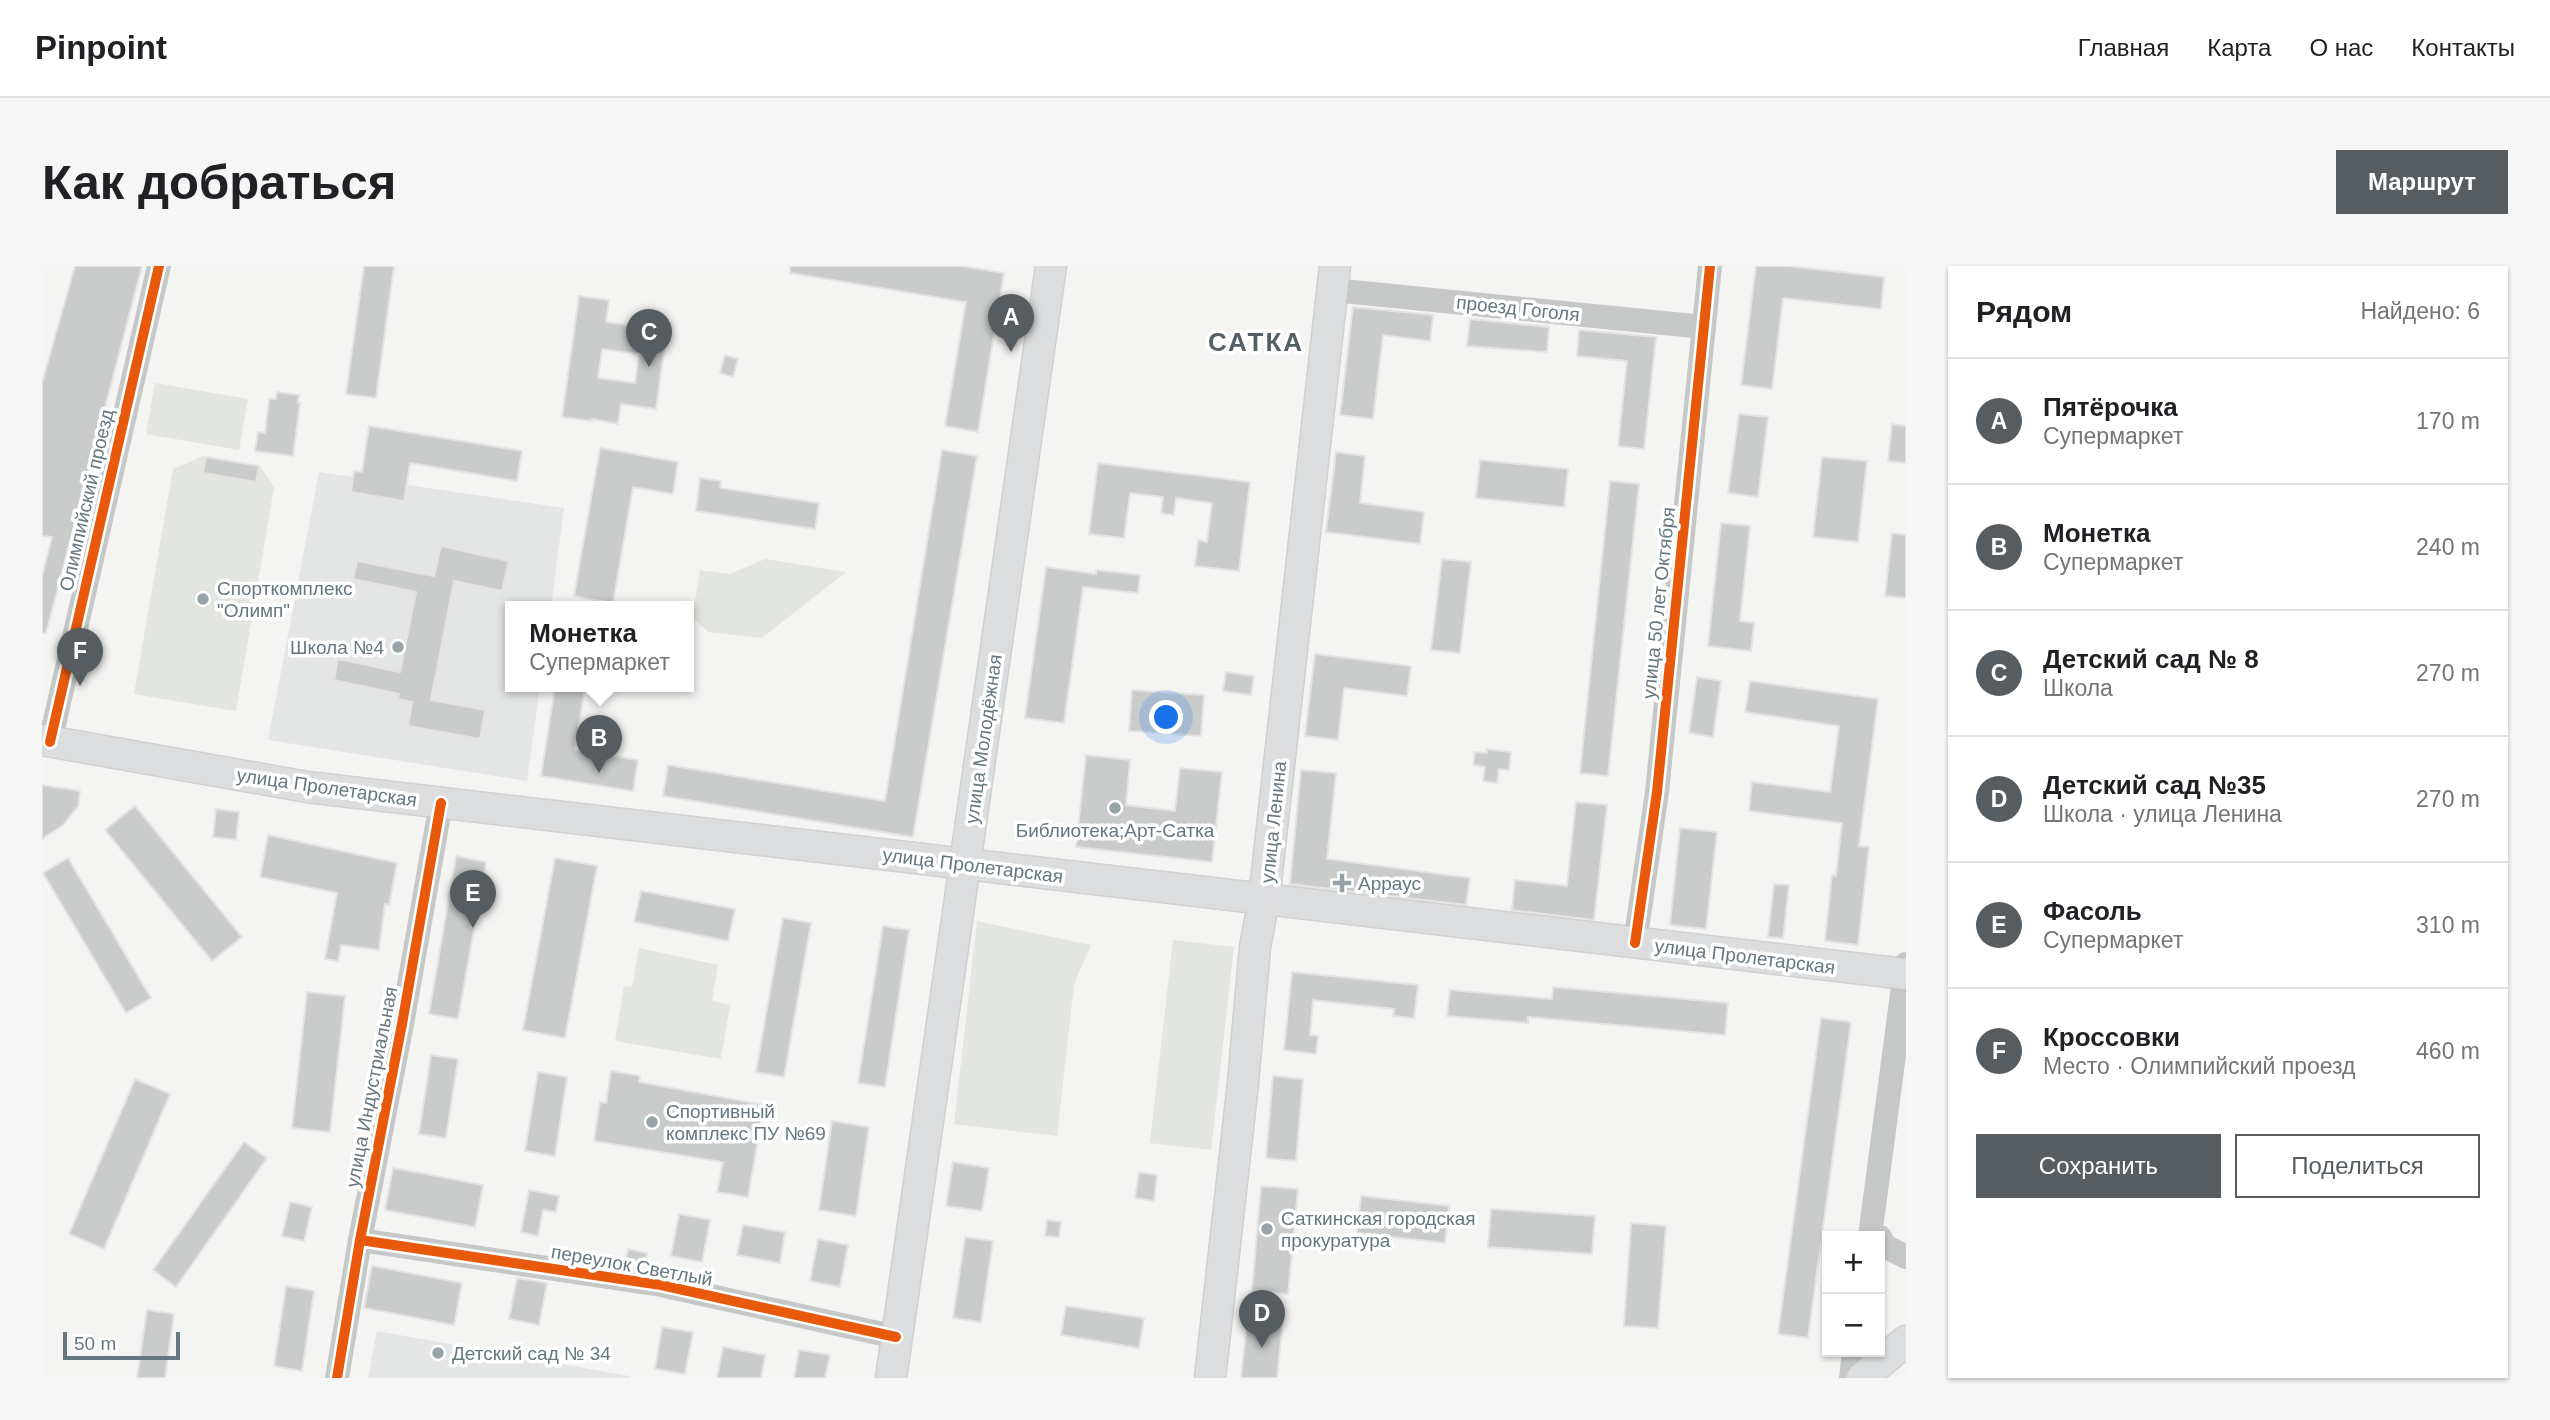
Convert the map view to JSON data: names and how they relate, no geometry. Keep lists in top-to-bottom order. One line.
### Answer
{"streets":{"main road":["улица Молодёжная","улица Пролетарская","улица Ленина"],"street":["проезд Гоголя","Олимпийский проезд","улица 50 лет Октября","улица Индустриальная","переулок Светлый"]},"crossings":[["проезд Гоголя","улица 50 лет Октября"],["проезд Гоголя","улица Ленина"],["Олимпийский проезд","улица Пролетарская"],["улица 50 лет Октября","улица Пролетарская"],["улица Молодёжная","улица Пролетарская"],["улица Молодёжная","переулок Светлый"],["улица Пролетарская","улица Ленина"],["улица Пролетарская","улица Индустриальная"],["улица Индустриальная","переулок Светлый"]],"districts":["САТКА"],"places":{"other":["Спорткомплекс \"Олимп\"","Школа №4","Библиотека;Арт-Сатка","Спортивный комплекс ПУ №69","Саткинская городская прокуратура","Детский сад № 34"],"health":["Арраус"]},"scale_bar":"50 m","page":{"header":"Pinpoint","nav":["Главная","Карта","О нас","Контакты"],"buttons":["Маршрут",["Сохранить","Поделиться"]],"title":"Как добраться","heading":["Рядом","Найдено: 6"],"pins":["A","C","F","B","E","D"],"list":[{"mark":"A","name":"Пятёрочка","note":"Супермаркет","value":"170 m"},{"mark":"B","name":"Монетка","note":"Супермаркет","value":"240 m"},{"mark":"C","name":"Детский сад № 8","note":"Школа","value":"270 m"},{"mark":"D","name":"Детский сад №35","note":"Школа · улица Ленина","value":"270 m"},{"mark":"E","name":"Фасоль","note":"Супермаркет","value":"310 m"},{"mark":"F","name":"Кроссовки","note":"Место · Олимпийский проезд","value":"460 m"}],"popup":["Монетка","Супермаркет"],"map_buttons":["+","−"],"scale":"50 m"}}
